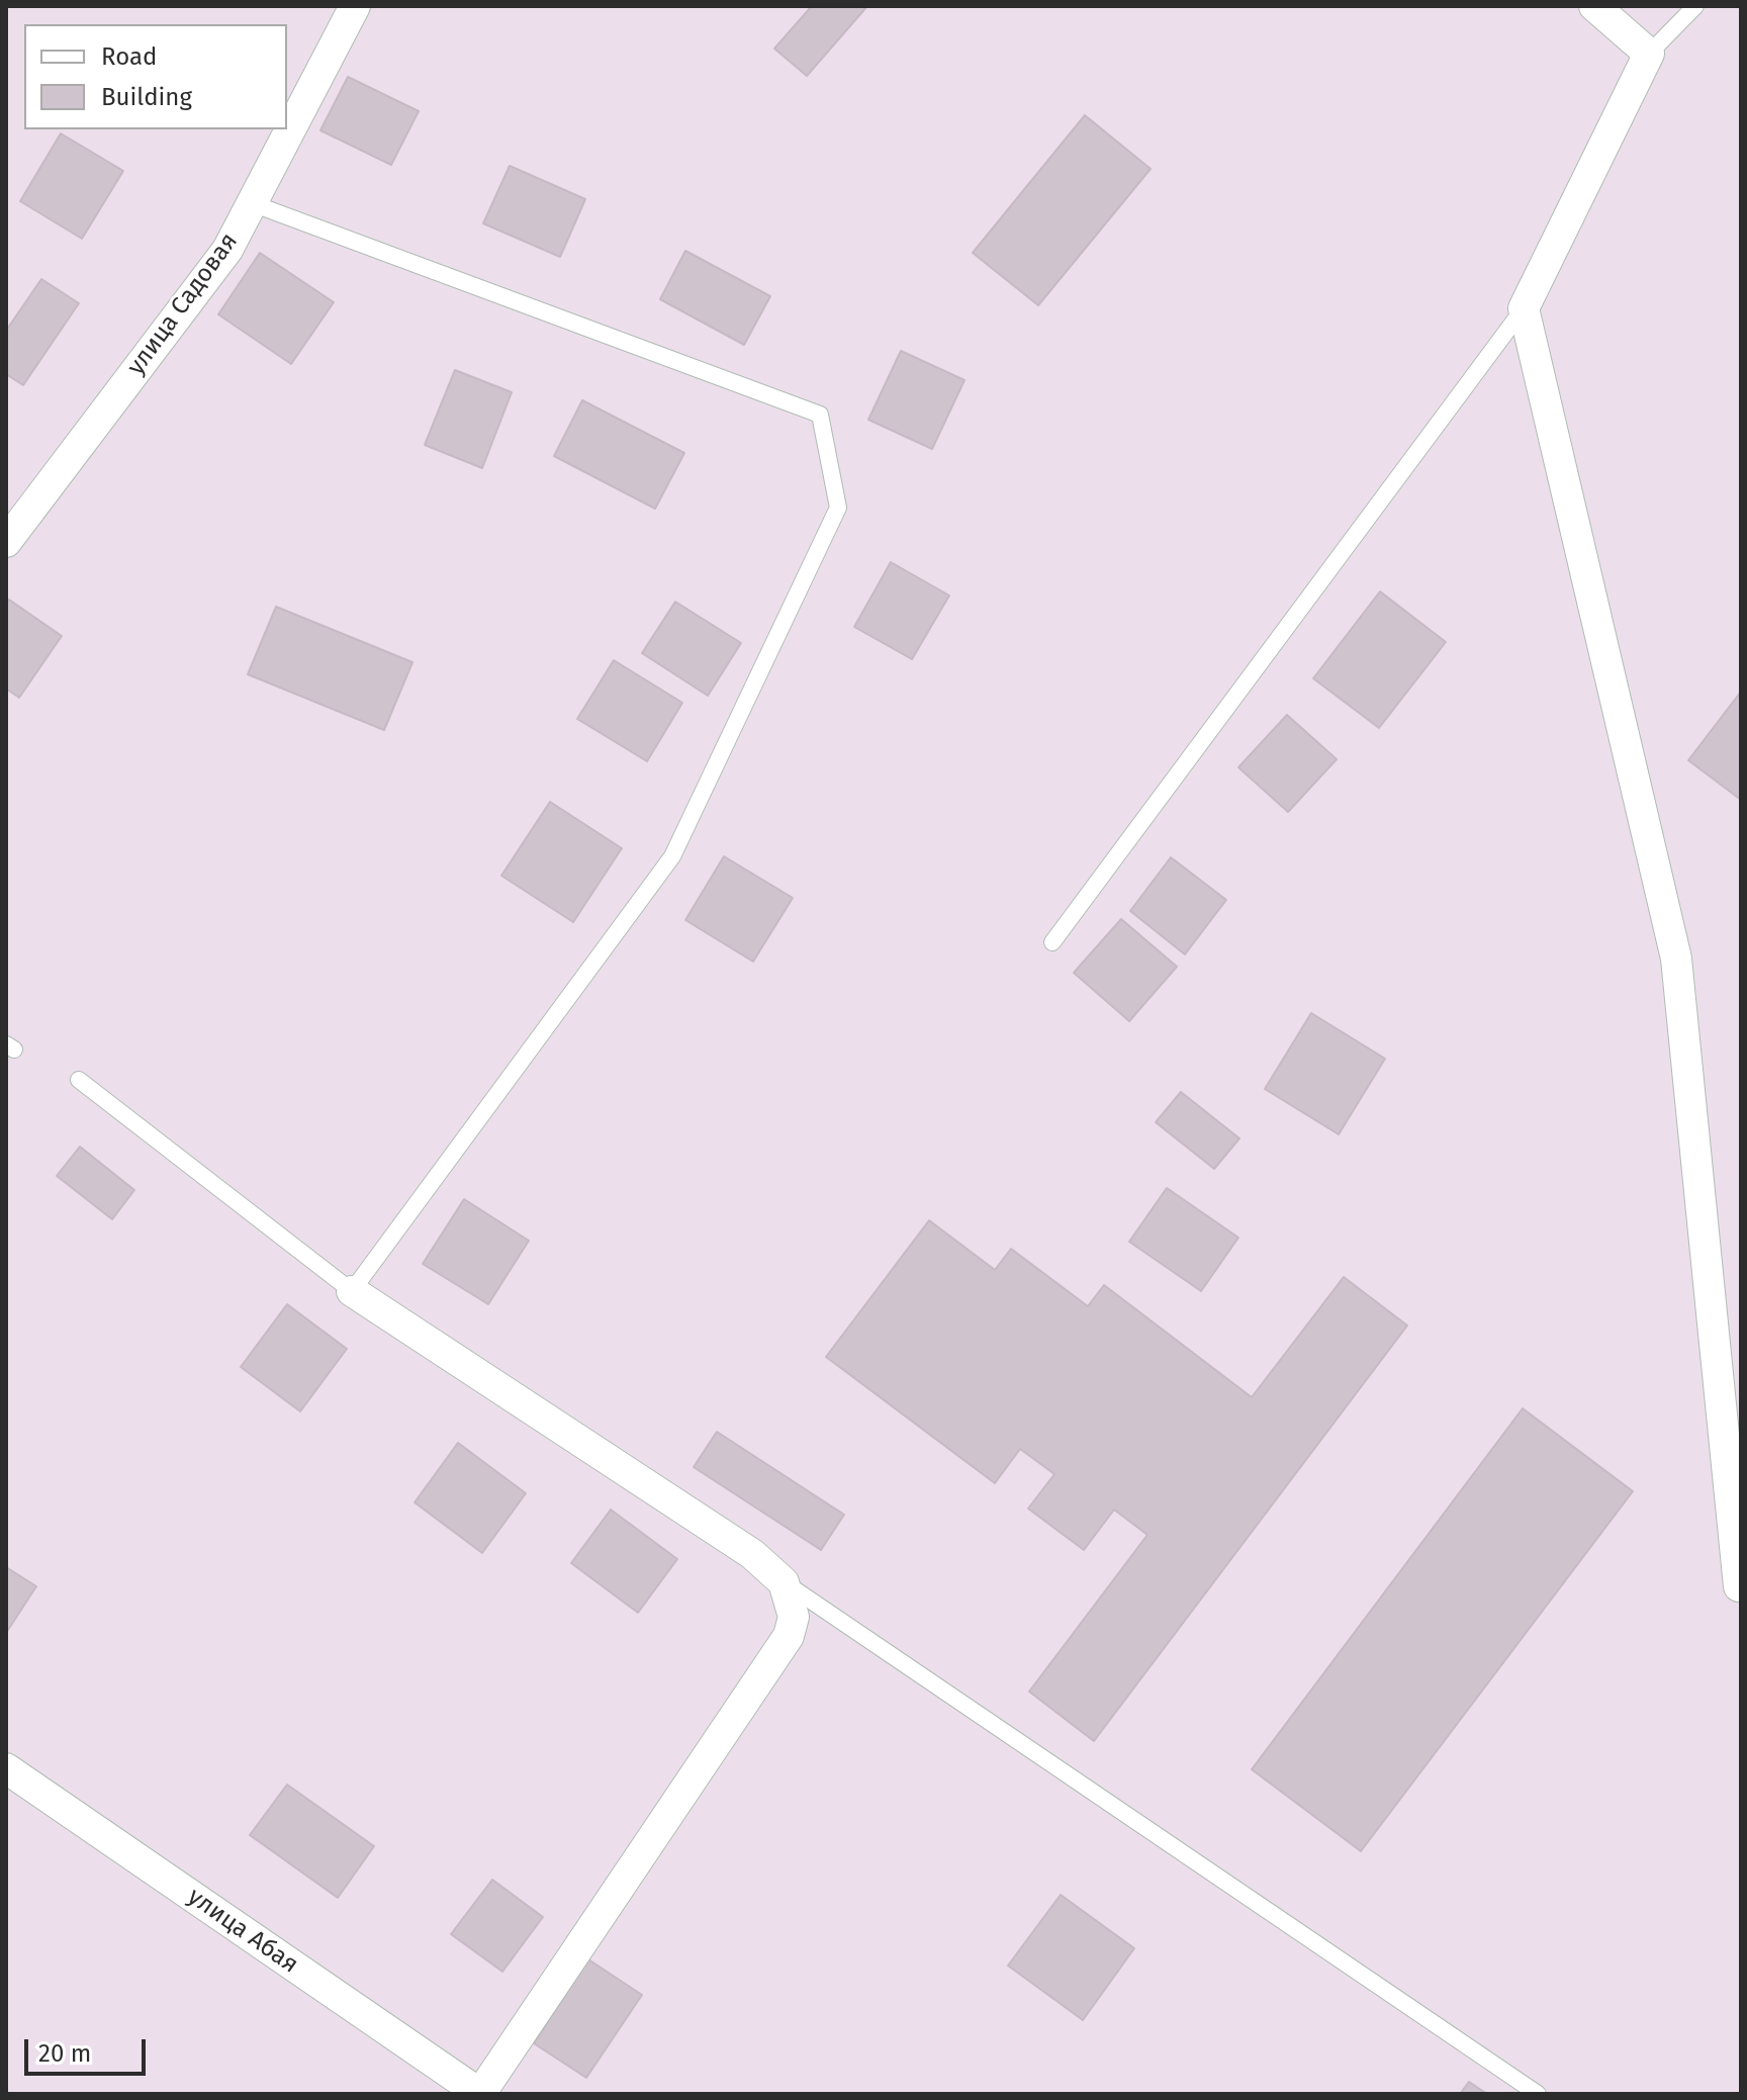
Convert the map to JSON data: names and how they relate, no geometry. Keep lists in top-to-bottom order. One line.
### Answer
{"streets":{"street":["улица Садовая","улица Абая"]},"legend":["Road","Building"],"scale_bar":"20 m"}
